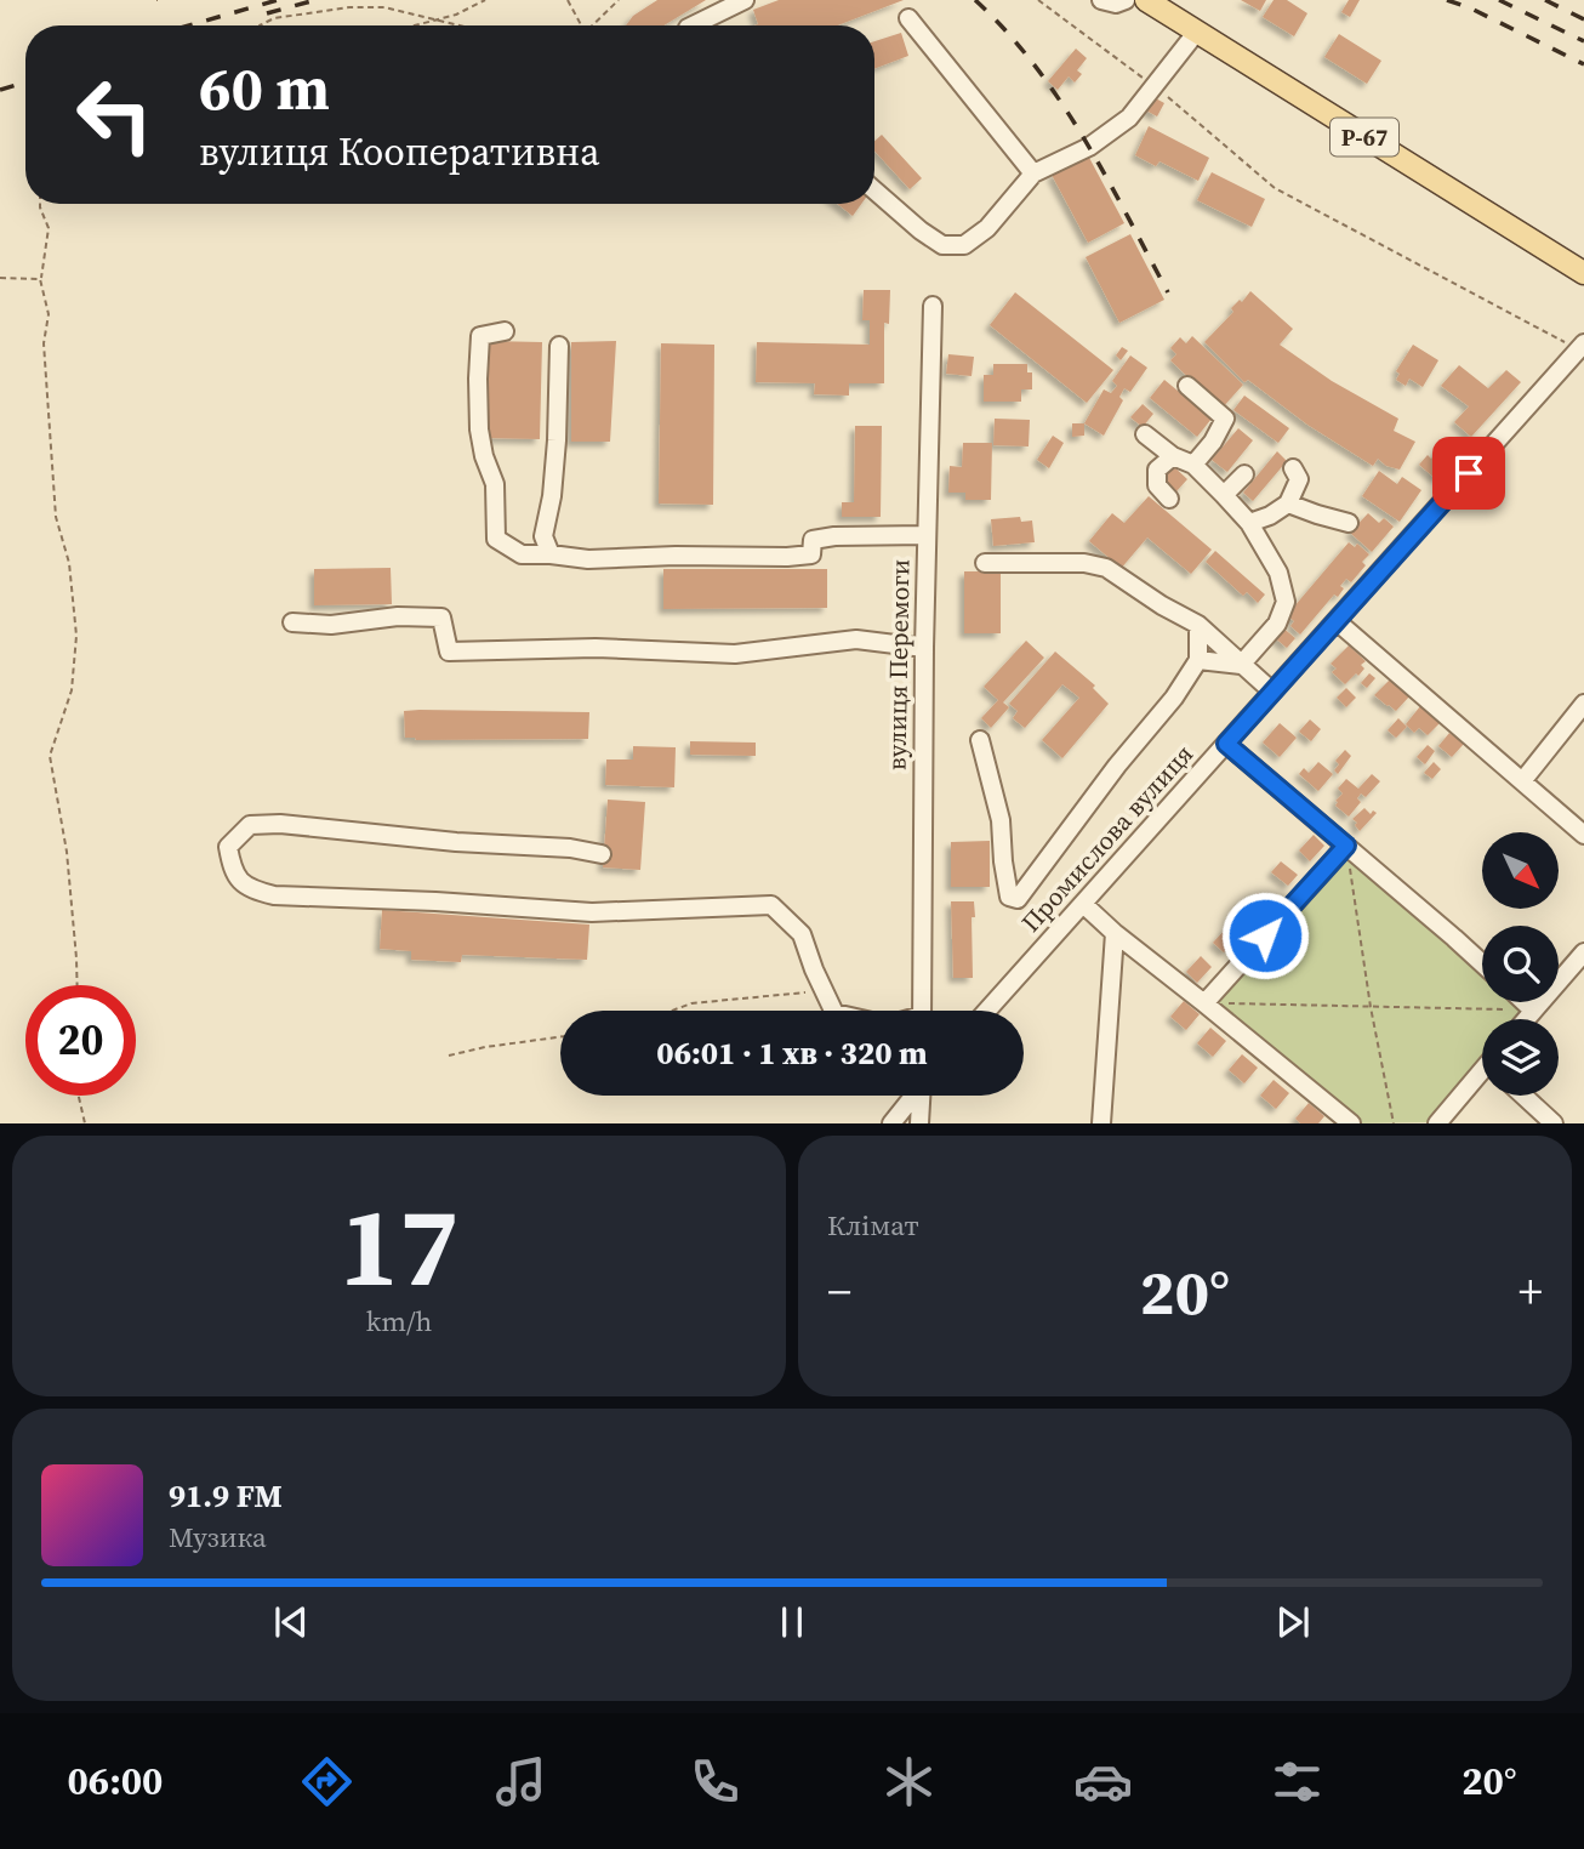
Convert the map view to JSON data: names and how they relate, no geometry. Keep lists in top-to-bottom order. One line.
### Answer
{"streets":{"main road":["Р-67"],"street":["вулиця Перемоги","Промислова вулиця"]},"north":"bottom right","page":{"turn":["60 m","вулиця Кооперативна"],"limit":"20","trip":"06:01 · 1 хв · 320 m","tile":[["17","km/h"],"Клімат"],"heat":["−","20°","+"],"song":["91.9 FM","Музика"],"tabs":["06:00","20°"]}}
